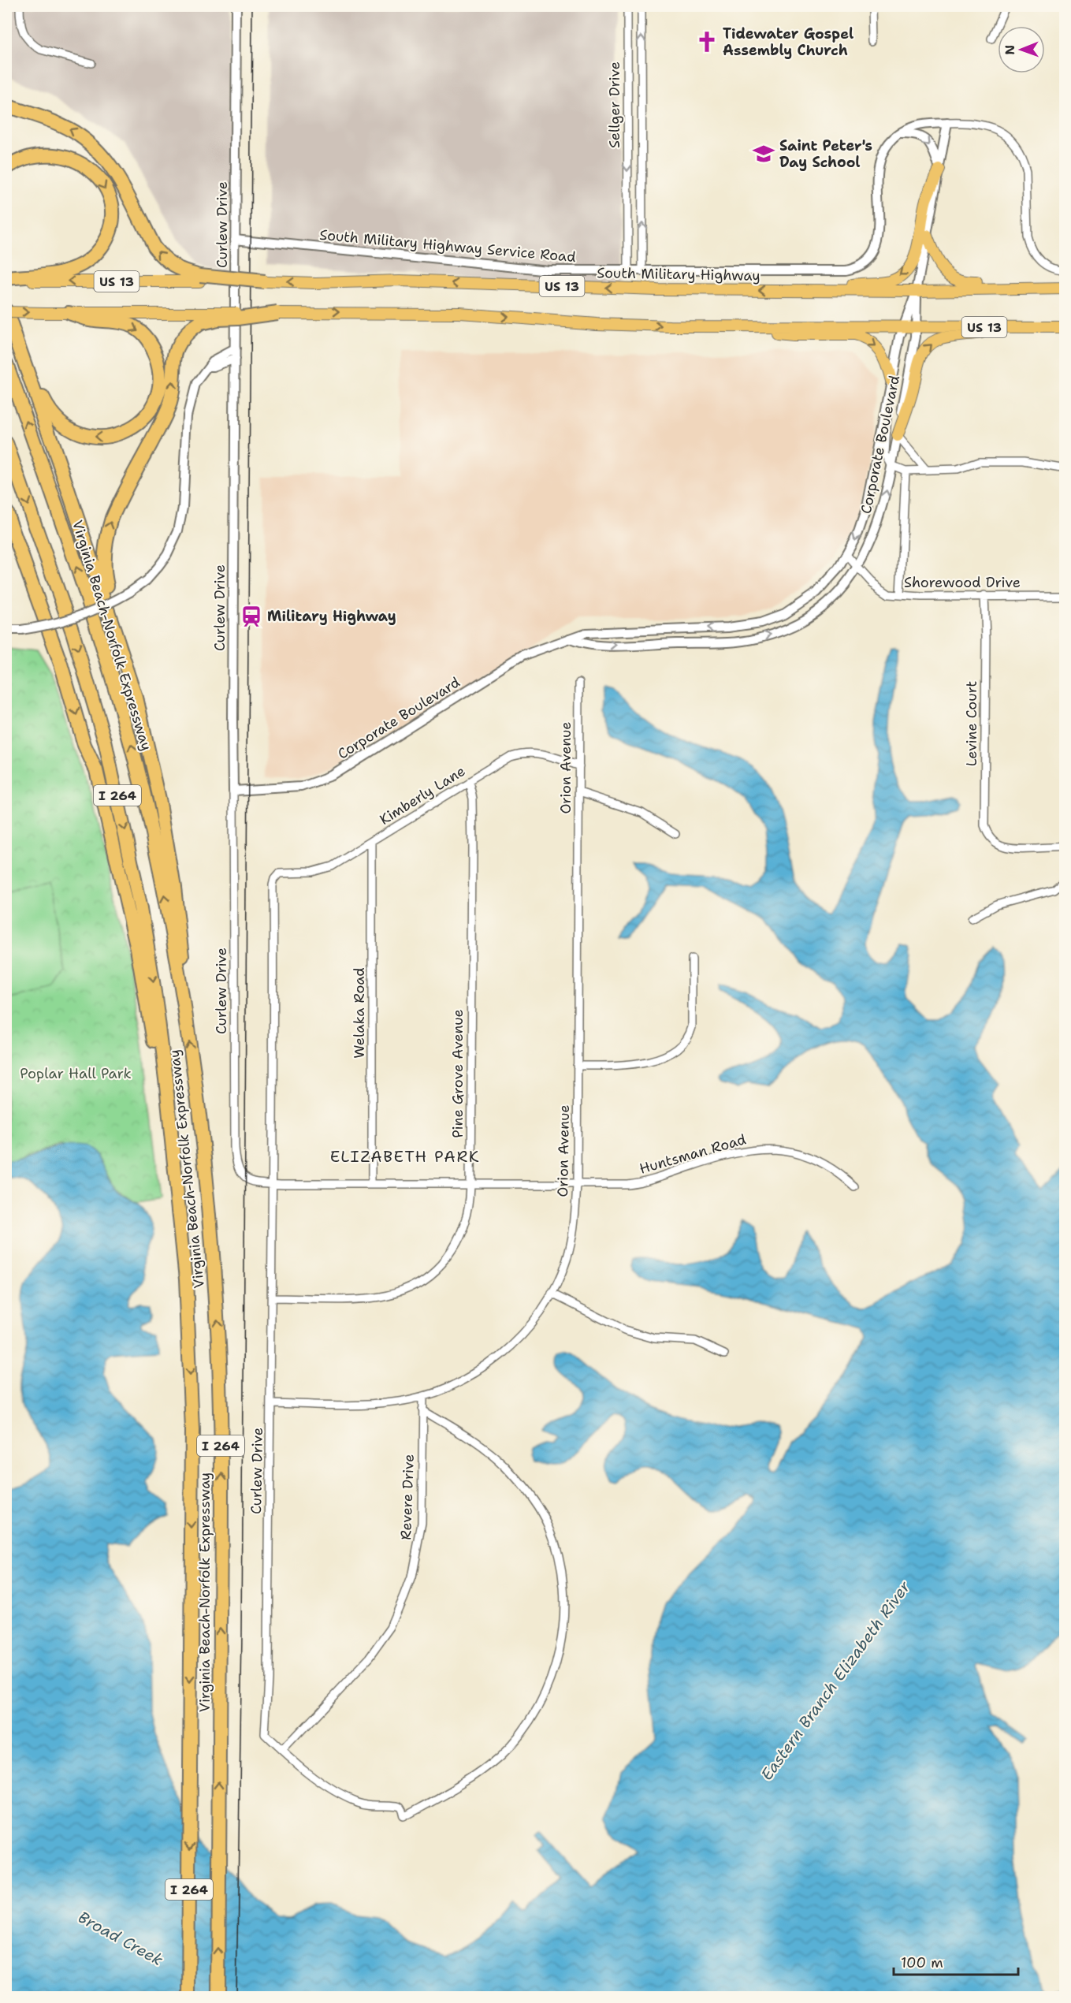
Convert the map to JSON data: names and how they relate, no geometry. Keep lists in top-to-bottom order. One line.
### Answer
{"streets":{"highway":["Virginia Beach-Norfolk Expressway","I 264"],"main road":["South Military Highway","US 13"],"street":["Sellger Drive","Curlew Drive","South Military Highway Service Road","Corporate Boulevard","Shorewood Drive","Levine Court","Orion Avenue","Kimberly Lane","Welaka Road","Pine Grove Avenue","Huntsman Road","Revere Drive"]},"crossings":[["Sellger Drive","South Military Highway Service Road"],["Curlew Drive","South Military Highway Service Road"],["Curlew Drive","Corporate Boulevard"],["Curlew Drive","Orion Avenue"],["Curlew Drive","Kimberly Lane"],["Curlew Drive","Pine Grove Avenue"],["Curlew Drive","Huntsman Road"],["Curlew Drive","Revere Drive"],["South Military Highway Service Road","Corporate Boulevard"],["South Military Highway","Corporate Boulevard"],["US 13","Corporate Boulevard"],["Corporate Boulevard","Shorewood Drive"],["Shorewood Drive","Levine Court"],["Orion Avenue","Kimberly Lane"],["Orion Avenue","Huntsman Road"],["Orion Avenue","Revere Drive"],["Kimberly Lane","Welaka Road"],["Kimberly Lane","Pine Grove Avenue"],["Welaka Road","Huntsman Road"],["Pine Grove Avenue","Huntsman Road"]],"districts":["ELIZABETH PARK"],"water":["Eastern Branch Elizabeth River","Broad Creek"],"parks":["Poplar Hall Park"],"places":{"church":["Tidewater Gospel Assembly Church"],"school or university":["Saint Peter's Day School"],"station":["Military Highway"]},"scale_bar":"100 m","north":"left"}
